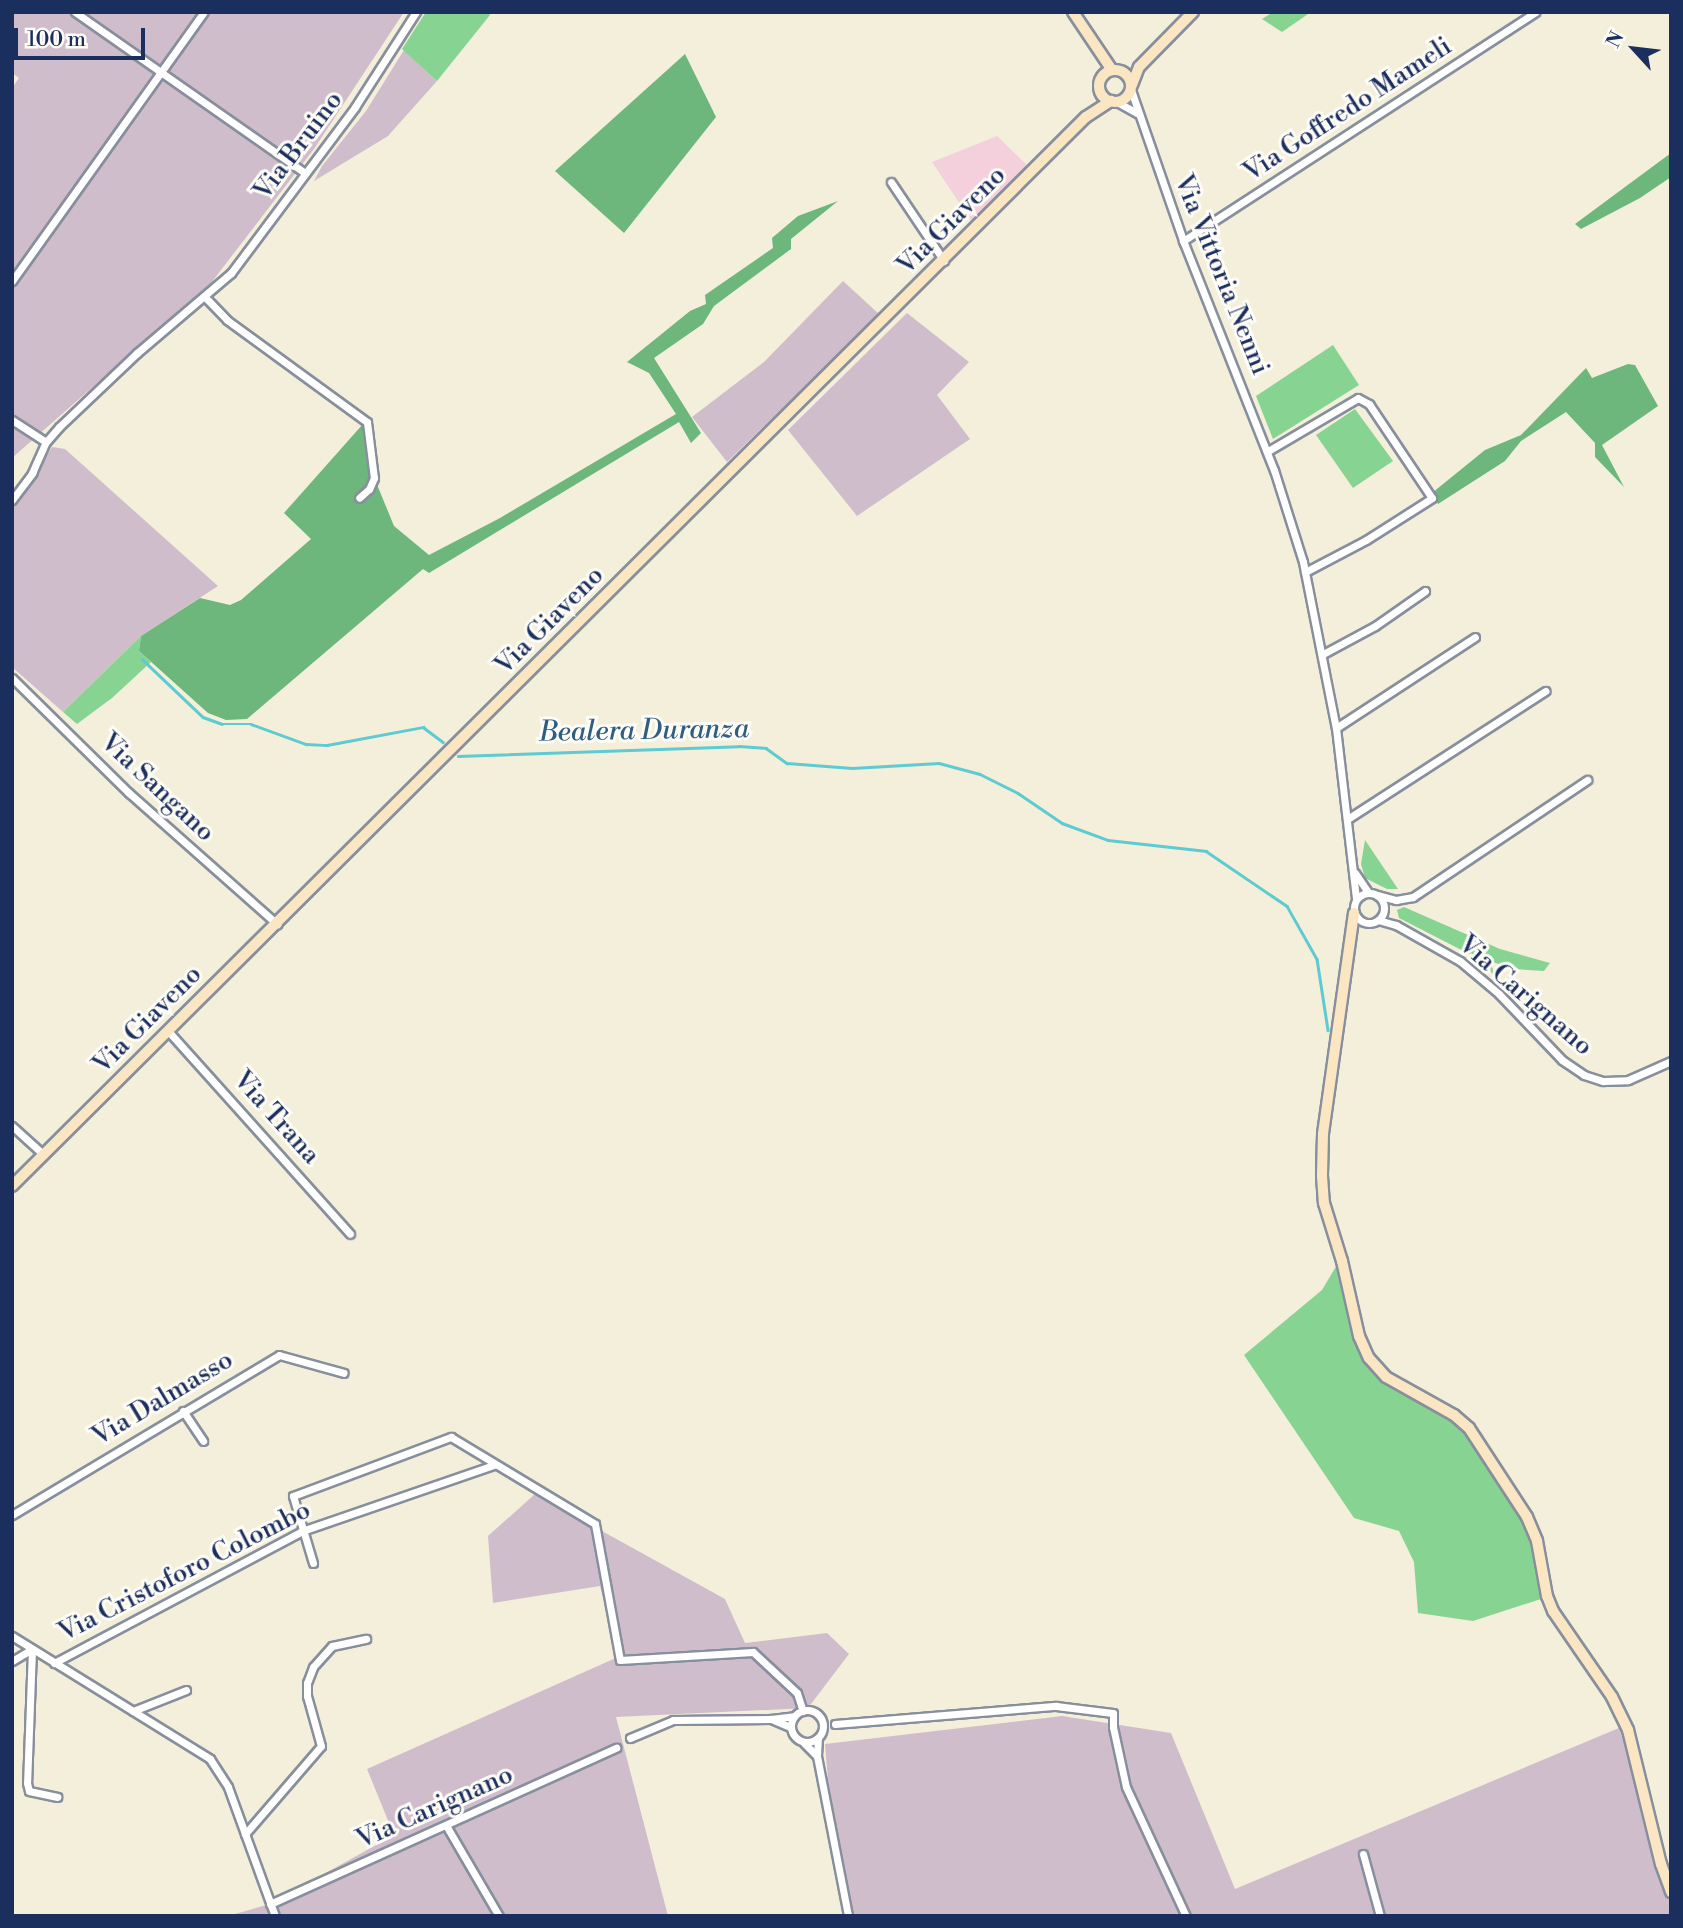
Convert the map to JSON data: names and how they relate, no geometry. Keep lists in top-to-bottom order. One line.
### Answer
{"streets":{"main road":["Via Giaveno"],"street":["Via Goffredo Mameli","Via Bruino","Via Vittoria Nenni","Via Sangano","Via Carignano","Via Trana","Via Dalmasso","Via Cristoforo Colombo"]},"crossings":[["Via Goffredo Mameli","Via Vittoria Nenni"],["Via Giaveno","Via Vittoria Nenni"],["Via Giaveno","Via Sangano"],["Via Giaveno","Via Trana"],["Via Vittoria Nenni","Via Carignano"]],"water":["Bealera Duranza"],"scale_bar":"100 m","north":"top left"}
